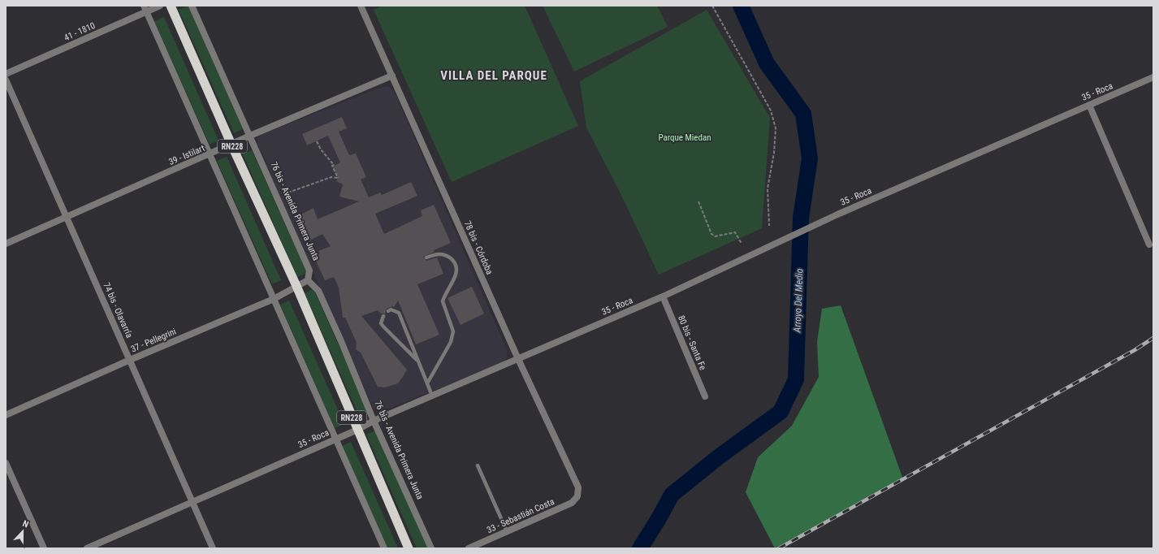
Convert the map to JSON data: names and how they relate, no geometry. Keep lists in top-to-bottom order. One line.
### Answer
{"streets":{"highway":["RN228"],"street":["41 - 1810","35 - Roca","39 - Istilart","76 bis - Avenida Primera Junta","78 bis - Córdoba","74 bis - Olavarría","37 - Pellegrini","80 bis - Santa Fe","33 - Sebastián Costa"]},"crossings":[["35 - Roca","RN228"],["35 - Roca","76 bis - Avenida Primera Junta"],["35 - Roca","78 bis - Córdoba"],["35 - Roca","74 bis - Olavarría"],["35 - Roca","80 bis - Santa Fe"],["RN228","39 - Istilart"],["RN228","37 - Pellegrini"],["39 - Istilart","76 bis - Avenida Primera Junta"],["39 - Istilart","78 bis - Córdoba"],["39 - Istilart","74 bis - Olavarría"],["76 bis - Avenida Primera Junta","37 - Pellegrini"],["78 bis - Córdoba","33 - Sebastián Costa"],["74 bis - Olavarría","37 - Pellegrini"]],"districts":["VILLA DEL PARQUE"],"water":["Arroyo Del Medio"],"parks":["Parque Miedan"],"north":"top"}
